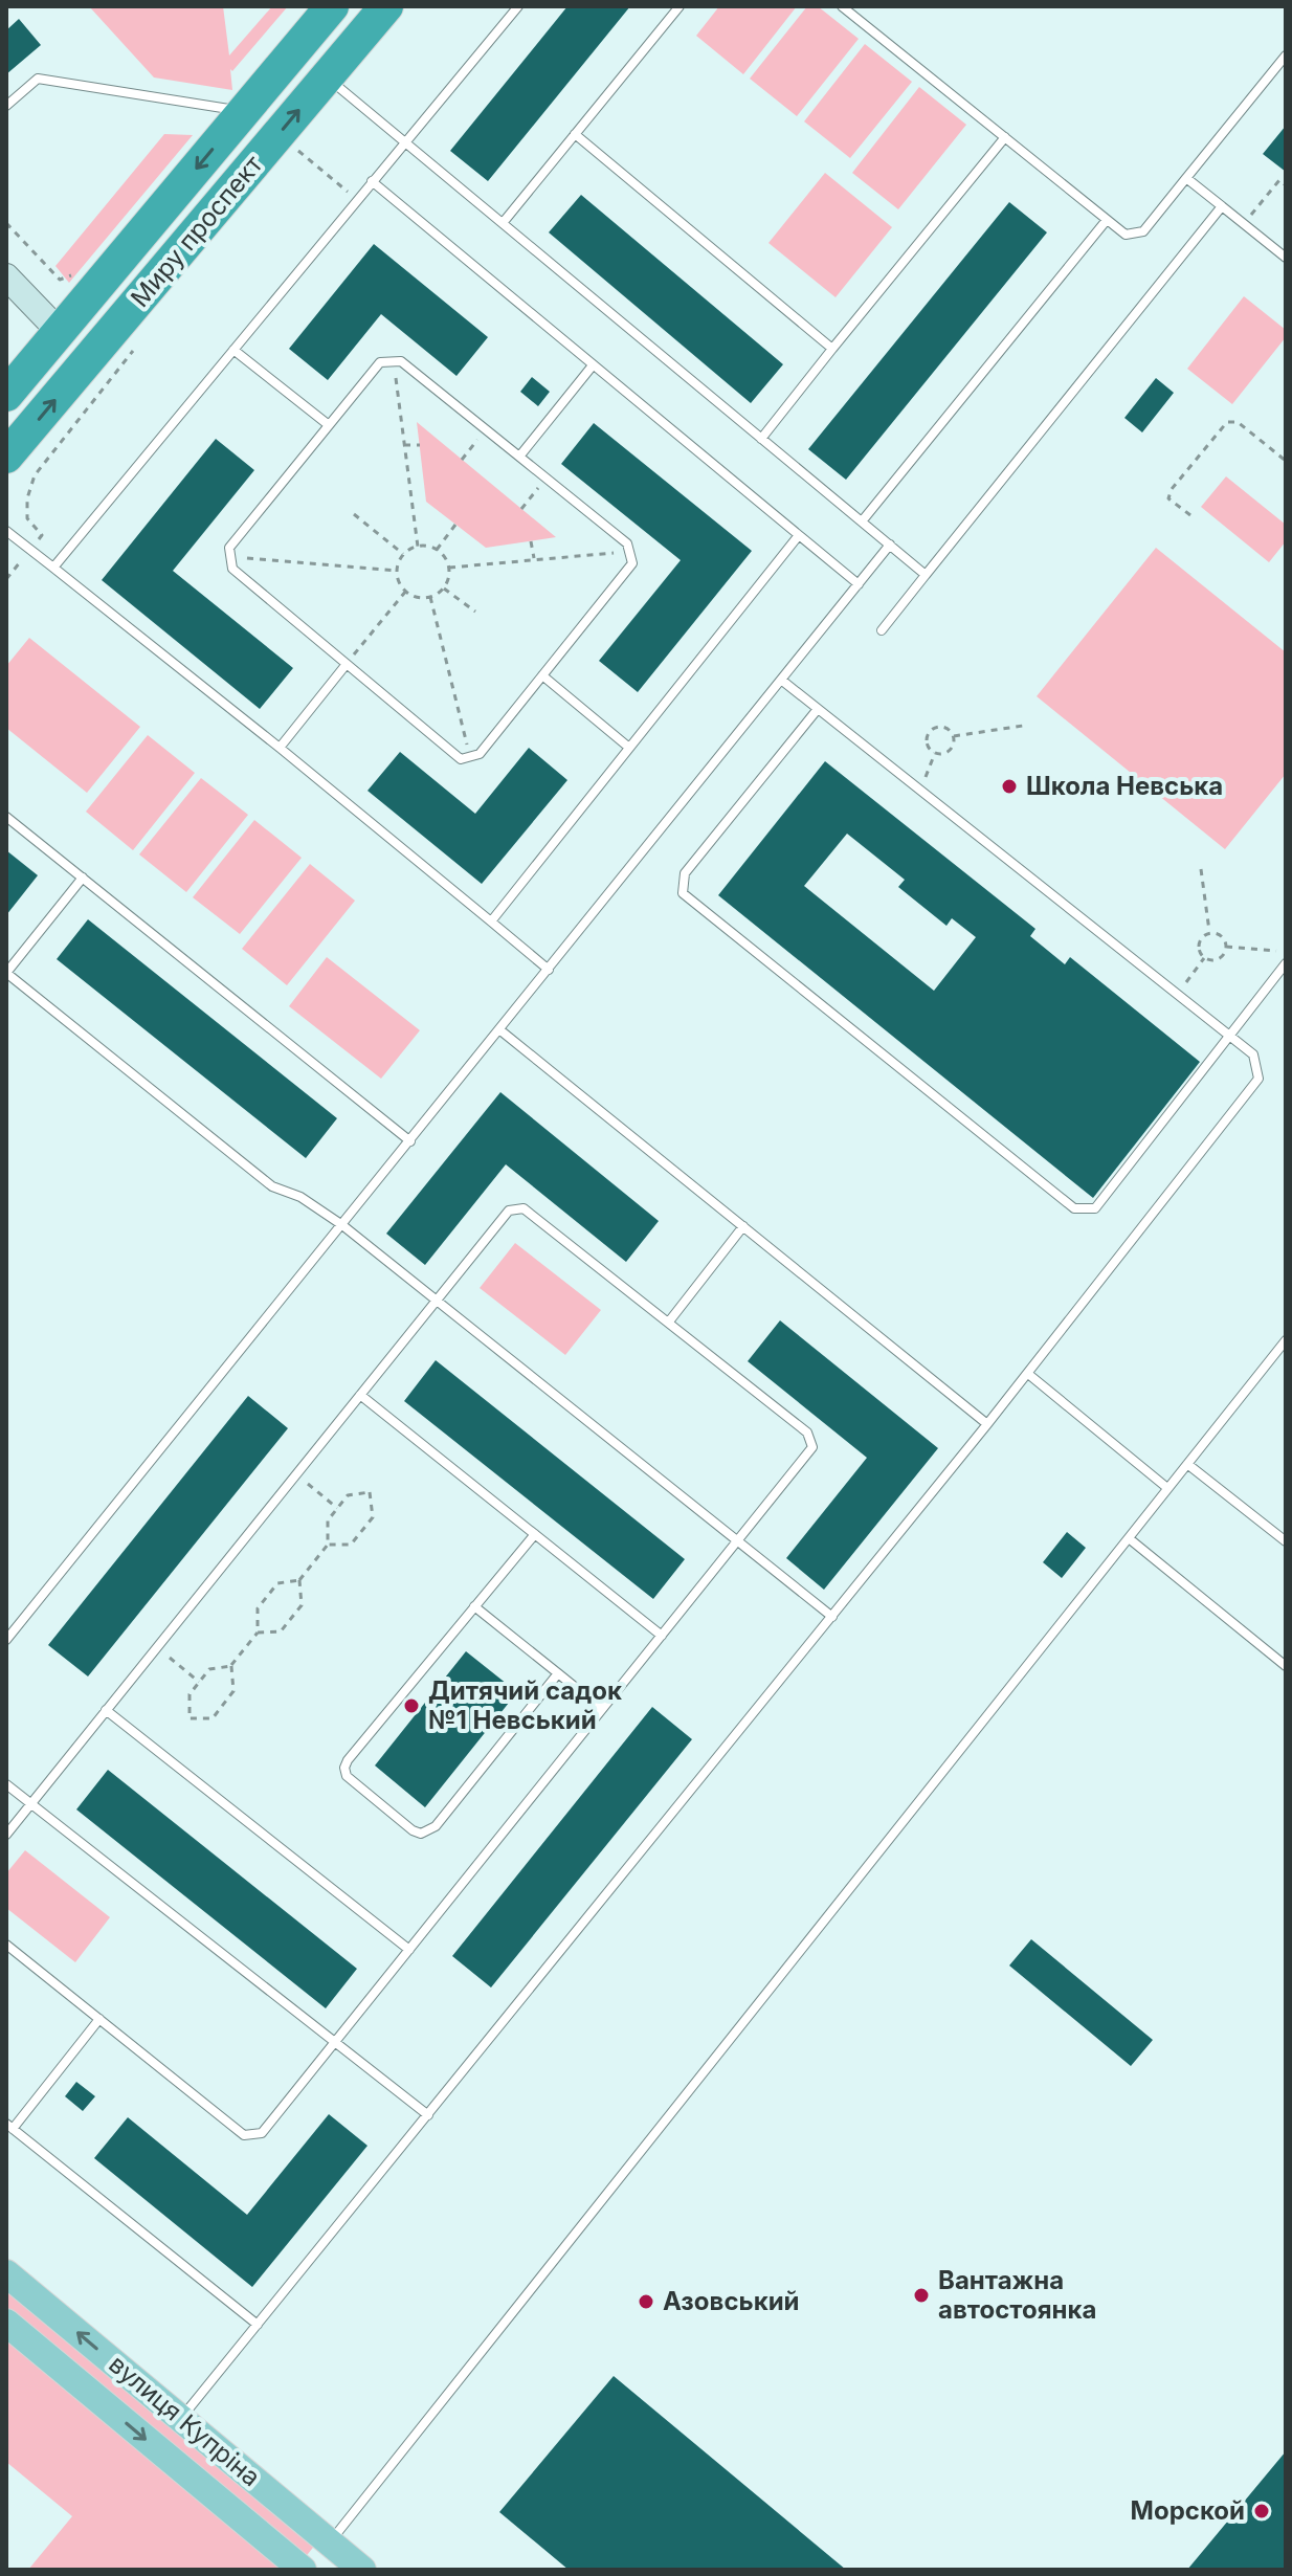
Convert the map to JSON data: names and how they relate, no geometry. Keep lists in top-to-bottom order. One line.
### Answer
{"streets":{"highway":["Миру проспект"],"main road":["вулиця Купріна"]},"places":["Школа Невська","Дитячий садок №1 Невський","Вантажна автостоянка","Азовський","Морской"]}
